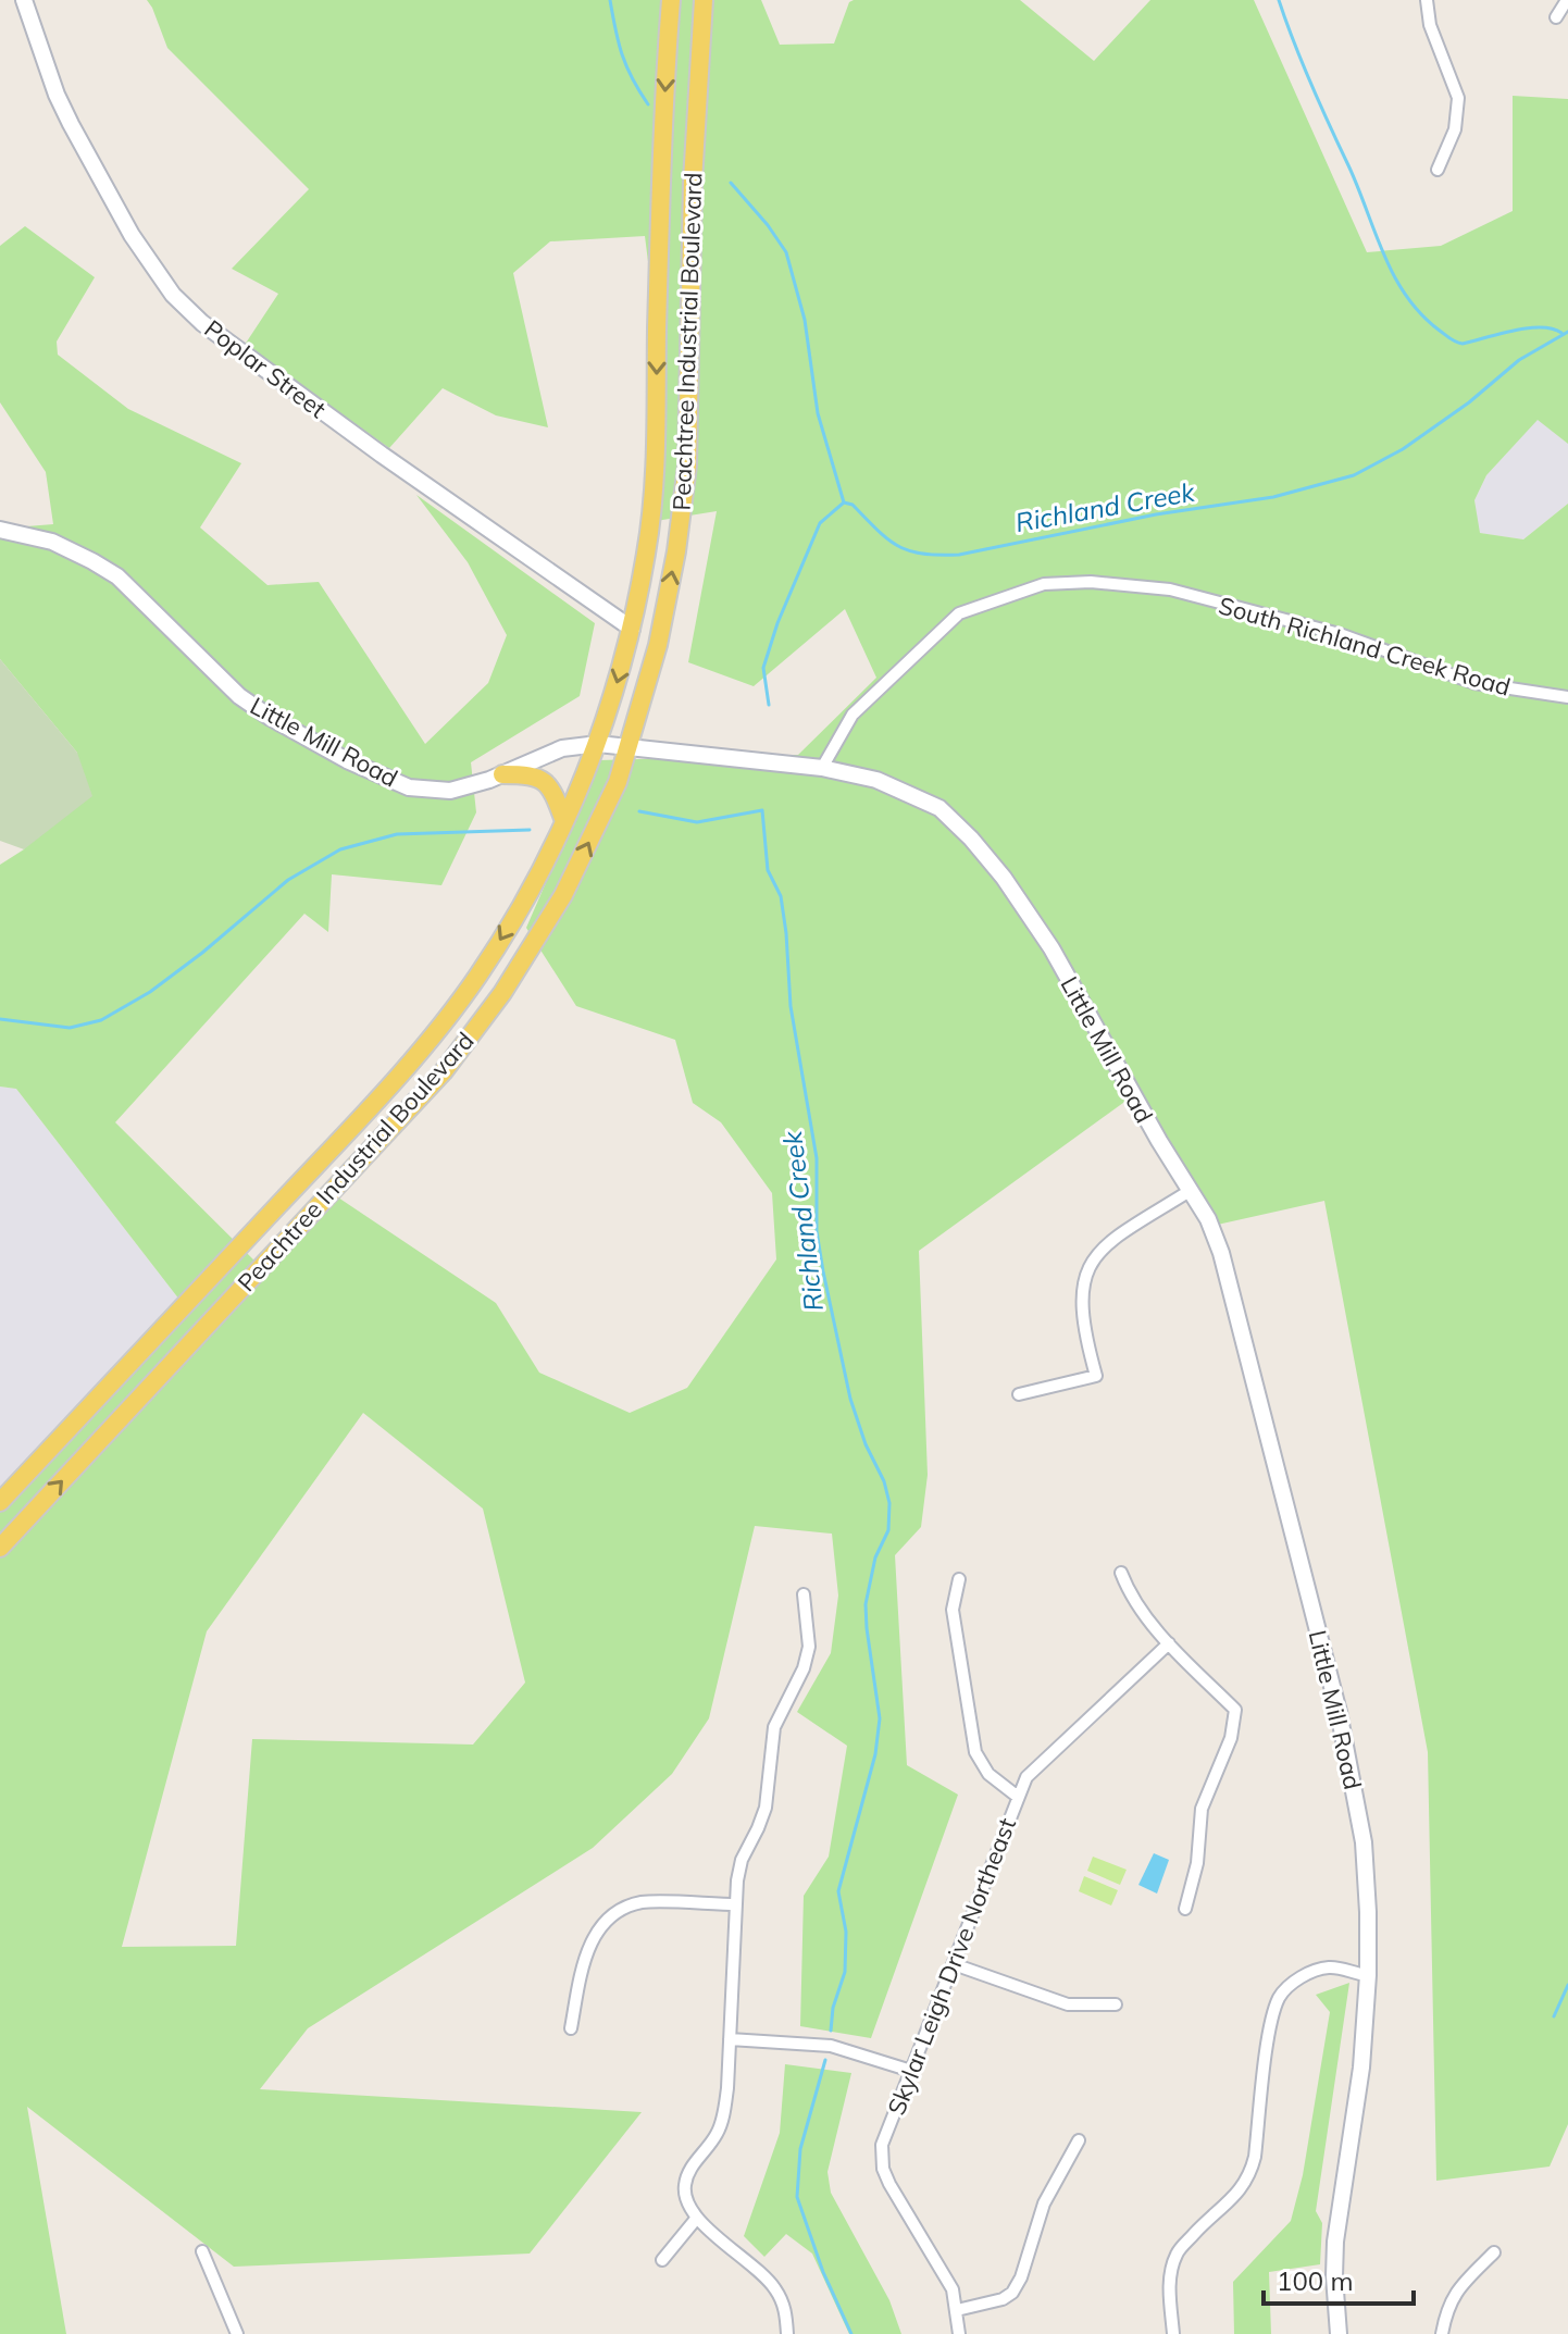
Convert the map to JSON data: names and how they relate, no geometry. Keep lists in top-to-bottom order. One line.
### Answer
{"streets":{"main road":["Peachtree Industrial Boulevard"],"street":["Poplar Street","South Richland Creek Road","Little Mill Road","Skylar Leigh Drive Northeast"]},"crossings":[["Peachtree Industrial Boulevard","Poplar Street"],["Peachtree Industrial Boulevard","Little Mill Road"],["South Richland Creek Road","Little Mill Road"]],"water":["Richland Creek"],"scale_bar":"100 m"}
